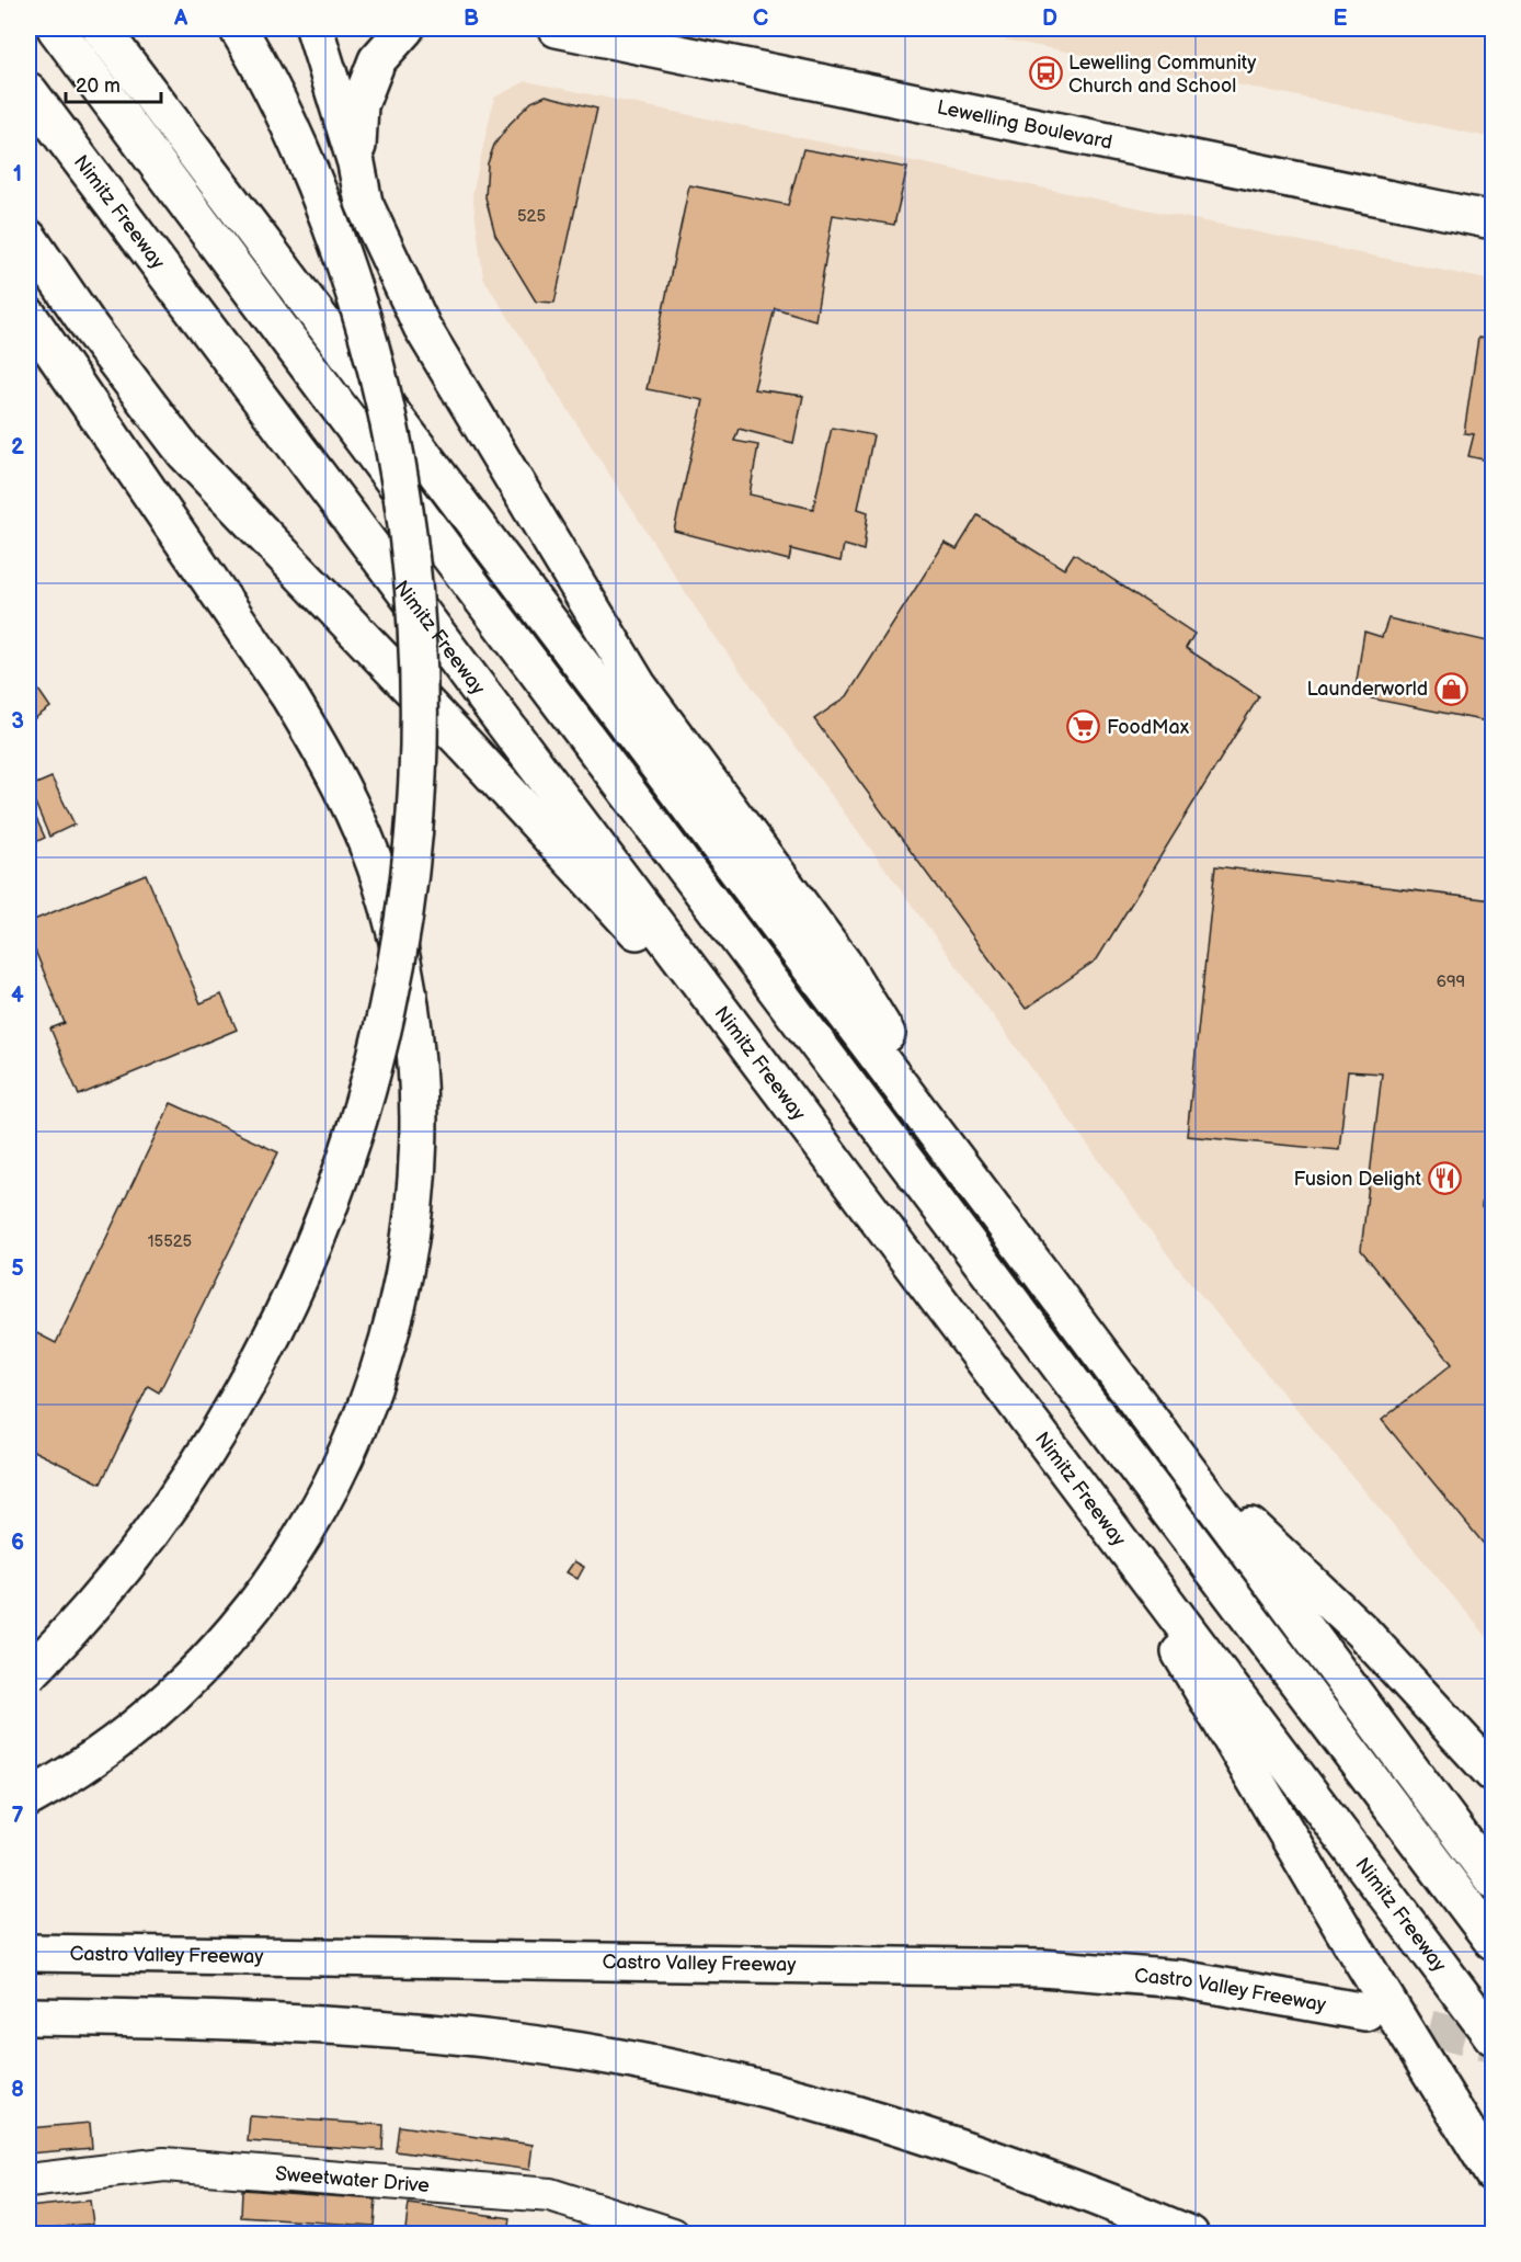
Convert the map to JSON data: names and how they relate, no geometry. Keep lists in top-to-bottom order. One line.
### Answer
{"streets":{"main road":["Lewelling Boulevard","Nimitz Freeway","Castro Valley Freeway"],"street":["Sweetwater Drive"]},"places":{"bus stop":["Lewelling Community Church and School"],"shop":["Launderworld"],"supermarket":["FoodMax"],"restaurant":["Fusion Delight"]},"house_numbers":["525","699","15525"],"scale_bar":"20 m","grid":{"columns":["A","B","C","D","E"],"rows":["1","2","3","4","5","6","7","8"]}}
